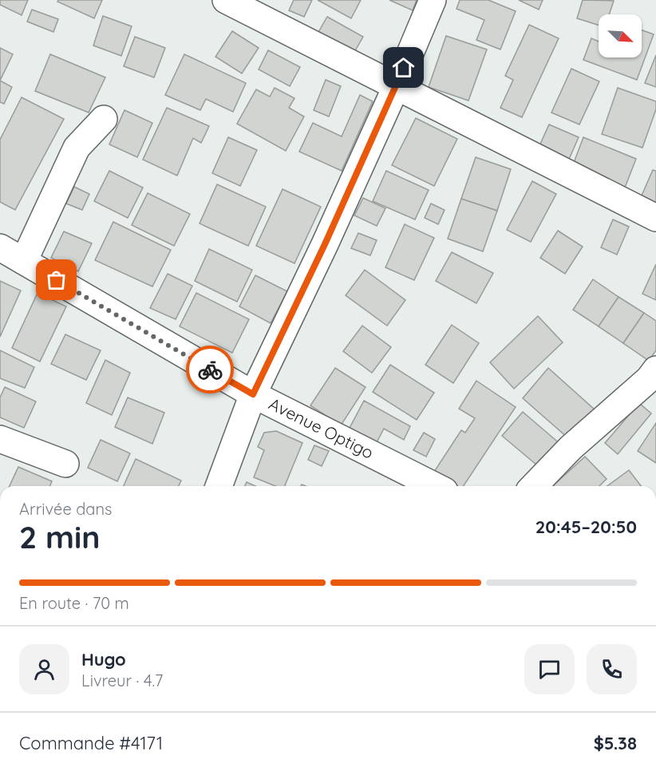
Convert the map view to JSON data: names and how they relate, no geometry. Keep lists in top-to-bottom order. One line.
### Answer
{"streets":{"street":["Avenue Optigo"]},"north":"bottom right","page":{"heading":["2 min","Arrivée dans","20:45–20:50"],"panel":["Hugo","Livreur · 4.7","Commande #4171","$5.38"],"bar":"En route · 70 m"}}
